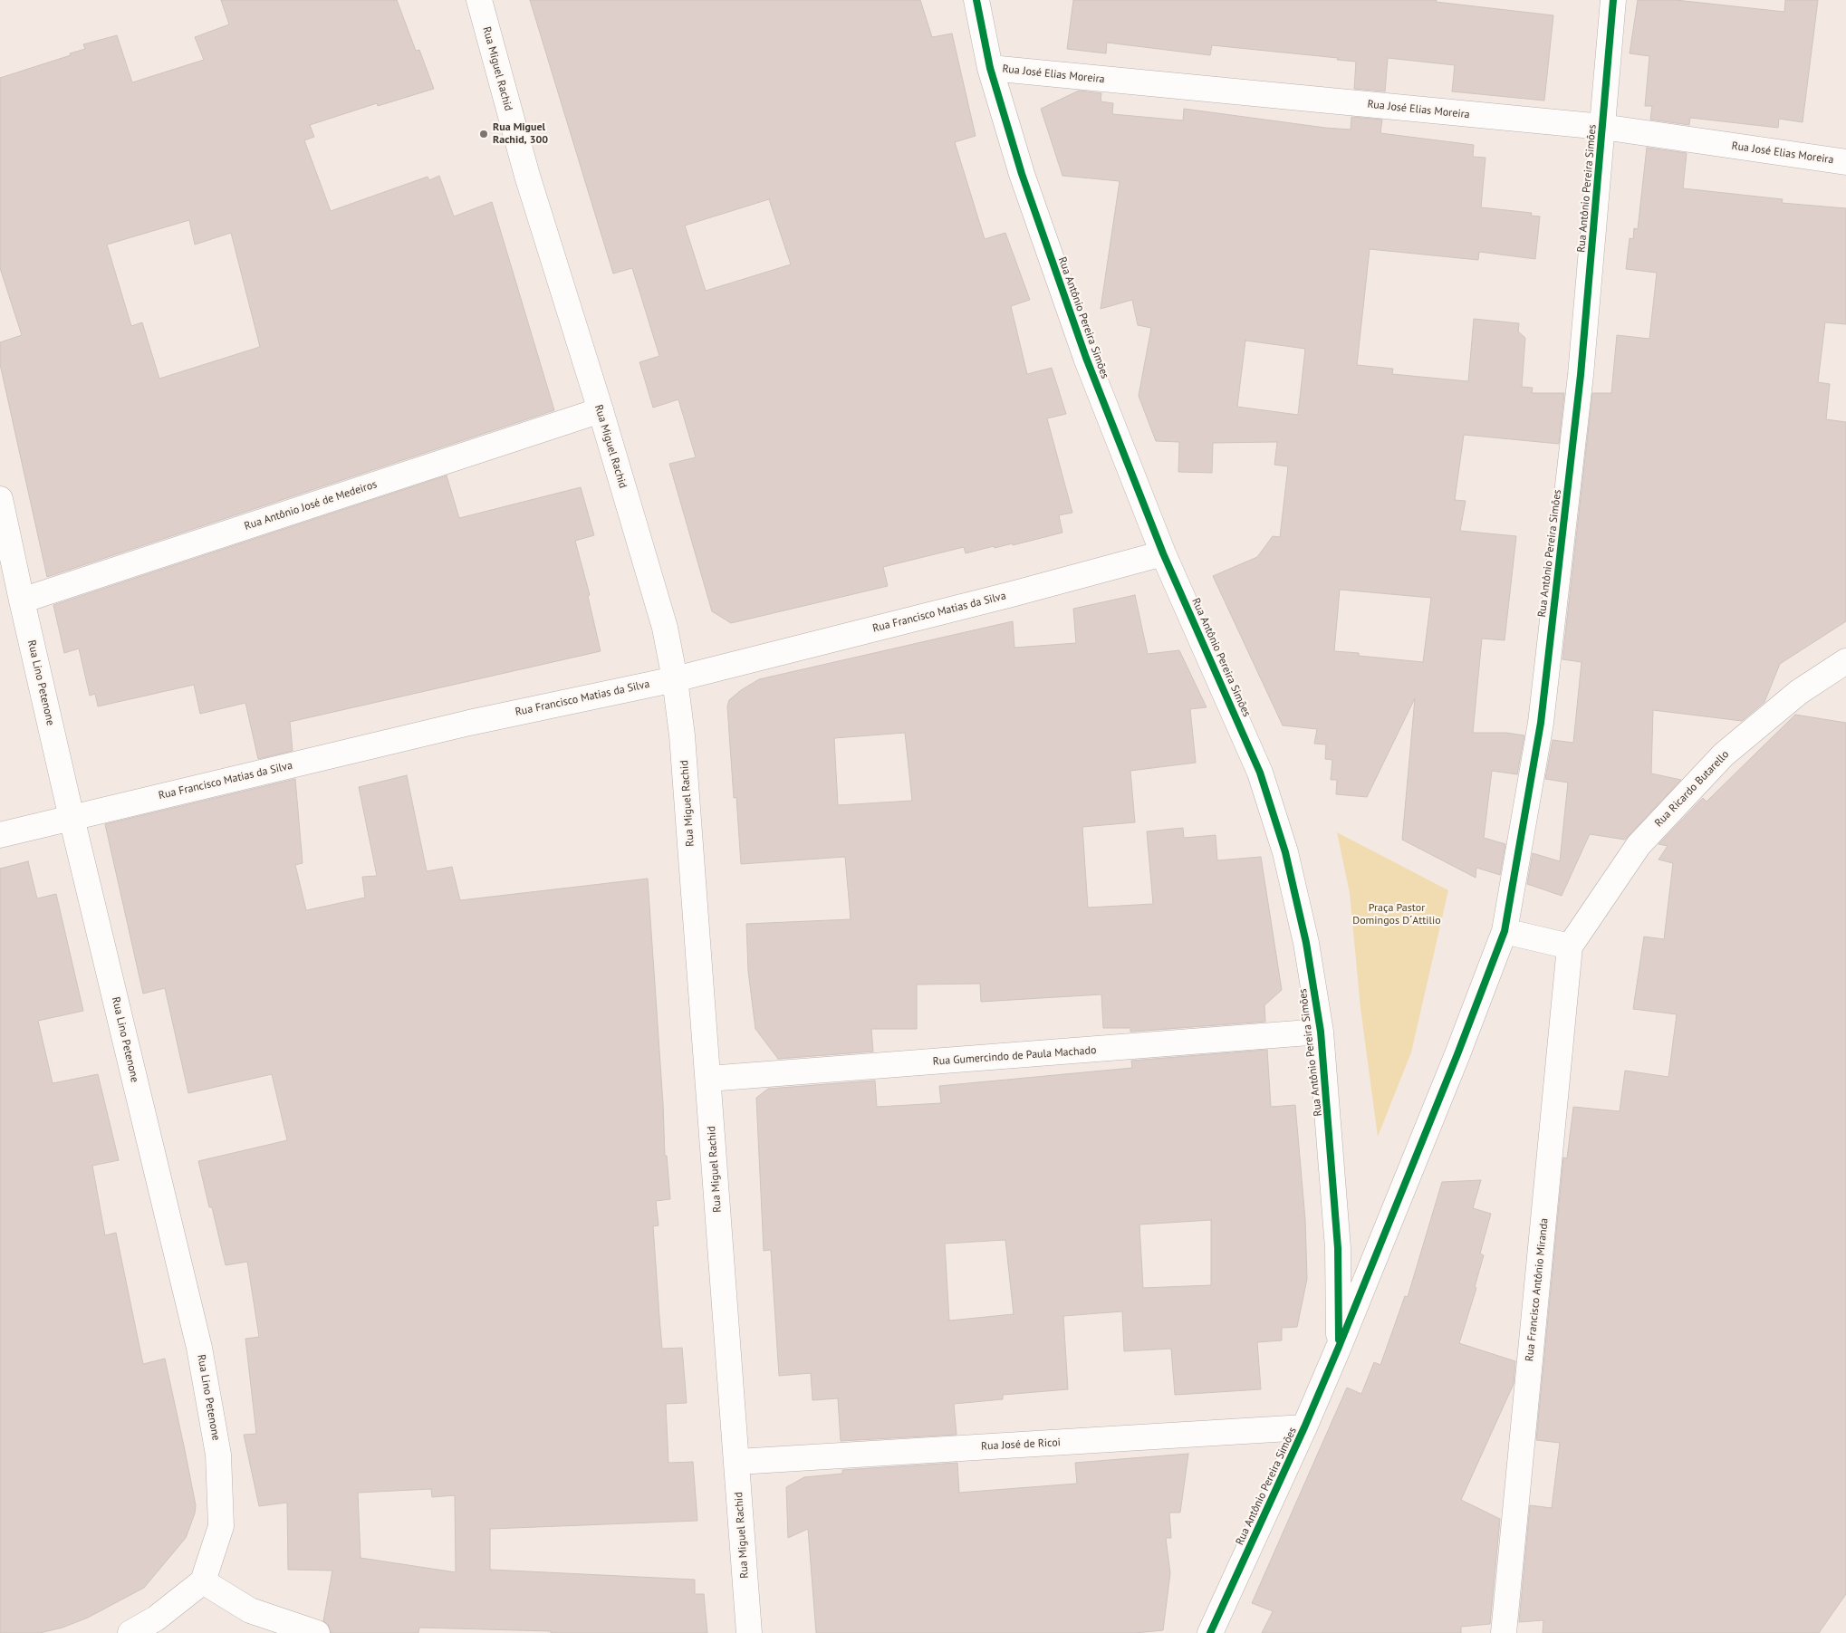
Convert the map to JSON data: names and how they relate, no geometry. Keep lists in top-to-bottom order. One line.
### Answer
{"streets":{"street":["Rua Miguel Rachid","Rua José Elias Moreira","Rua Antônio Pereira Simões","Rua Antônio José de Medeiros","Rua Francisco Matias da Silva","Rua Lino Petenone","Rua Ricardo Butarello","Rua Gumercindo de Paula Machado","Rua Francisco Antônio Miranda","Rua José de Ricoi"]},"crossings":[["Rua Miguel Rachid","Rua Antônio José de Medeiros"],["Rua Miguel Rachid","Rua Francisco Matias da Silva"],["Rua Miguel Rachid","Rua Gumercindo de Paula Machado"],["Rua Miguel Rachid","Rua José de Ricoi"],["Rua José Elias Moreira","Rua Antônio Pereira Simões"],["Rua Antônio Pereira Simões","Rua Francisco Matias da Silva"],["Rua Antônio Pereira Simões","Rua Gumercindo de Paula Machado"],["Rua Antônio Pereira Simões","Rua José de Ricoi"],["Rua Antônio José de Medeiros","Rua Lino Petenone"],["Rua Francisco Matias da Silva","Rua Lino Petenone"],["Rua Ricardo Butarello","Rua Francisco Antônio Miranda"]],"parks":["Praça Pastor Domingos D´Attilio"],"places":["Rua Miguel Rachid, 300"]}
